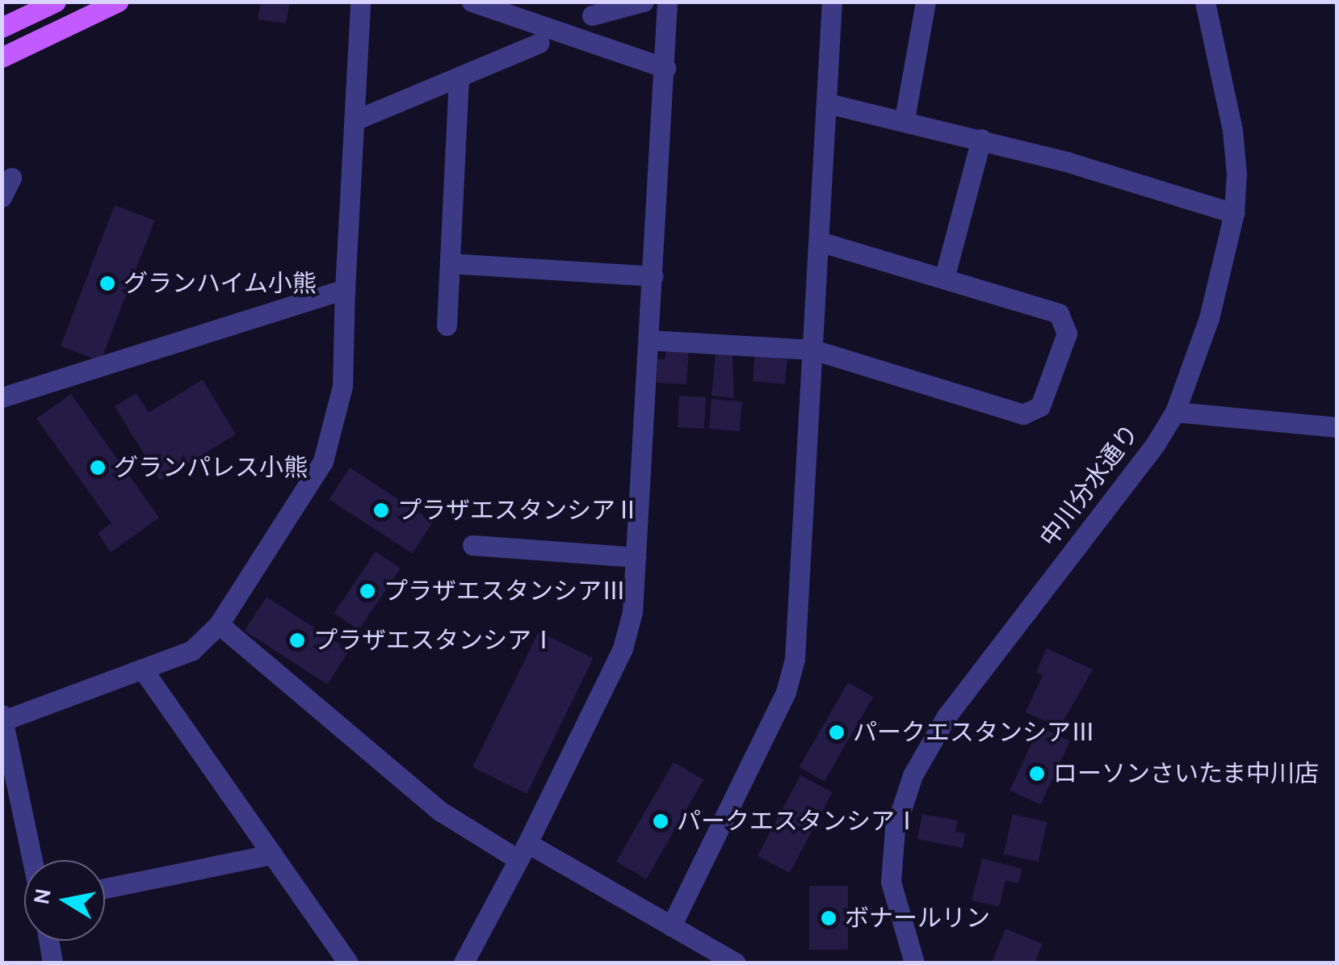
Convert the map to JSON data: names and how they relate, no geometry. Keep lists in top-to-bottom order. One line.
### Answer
{"streets":{"street":["中川分水通り"]},"places":["グランハイム小熊","グランパレス小熊","プラザエスタンシアⅡ","プラザエスタンシアⅢ","プラザエスタンシアⅠ","パークエスタンシアⅢ","ローソンさいたま中川店","パークエスタンシアⅠ","ボナールリン"],"north":"left"}
